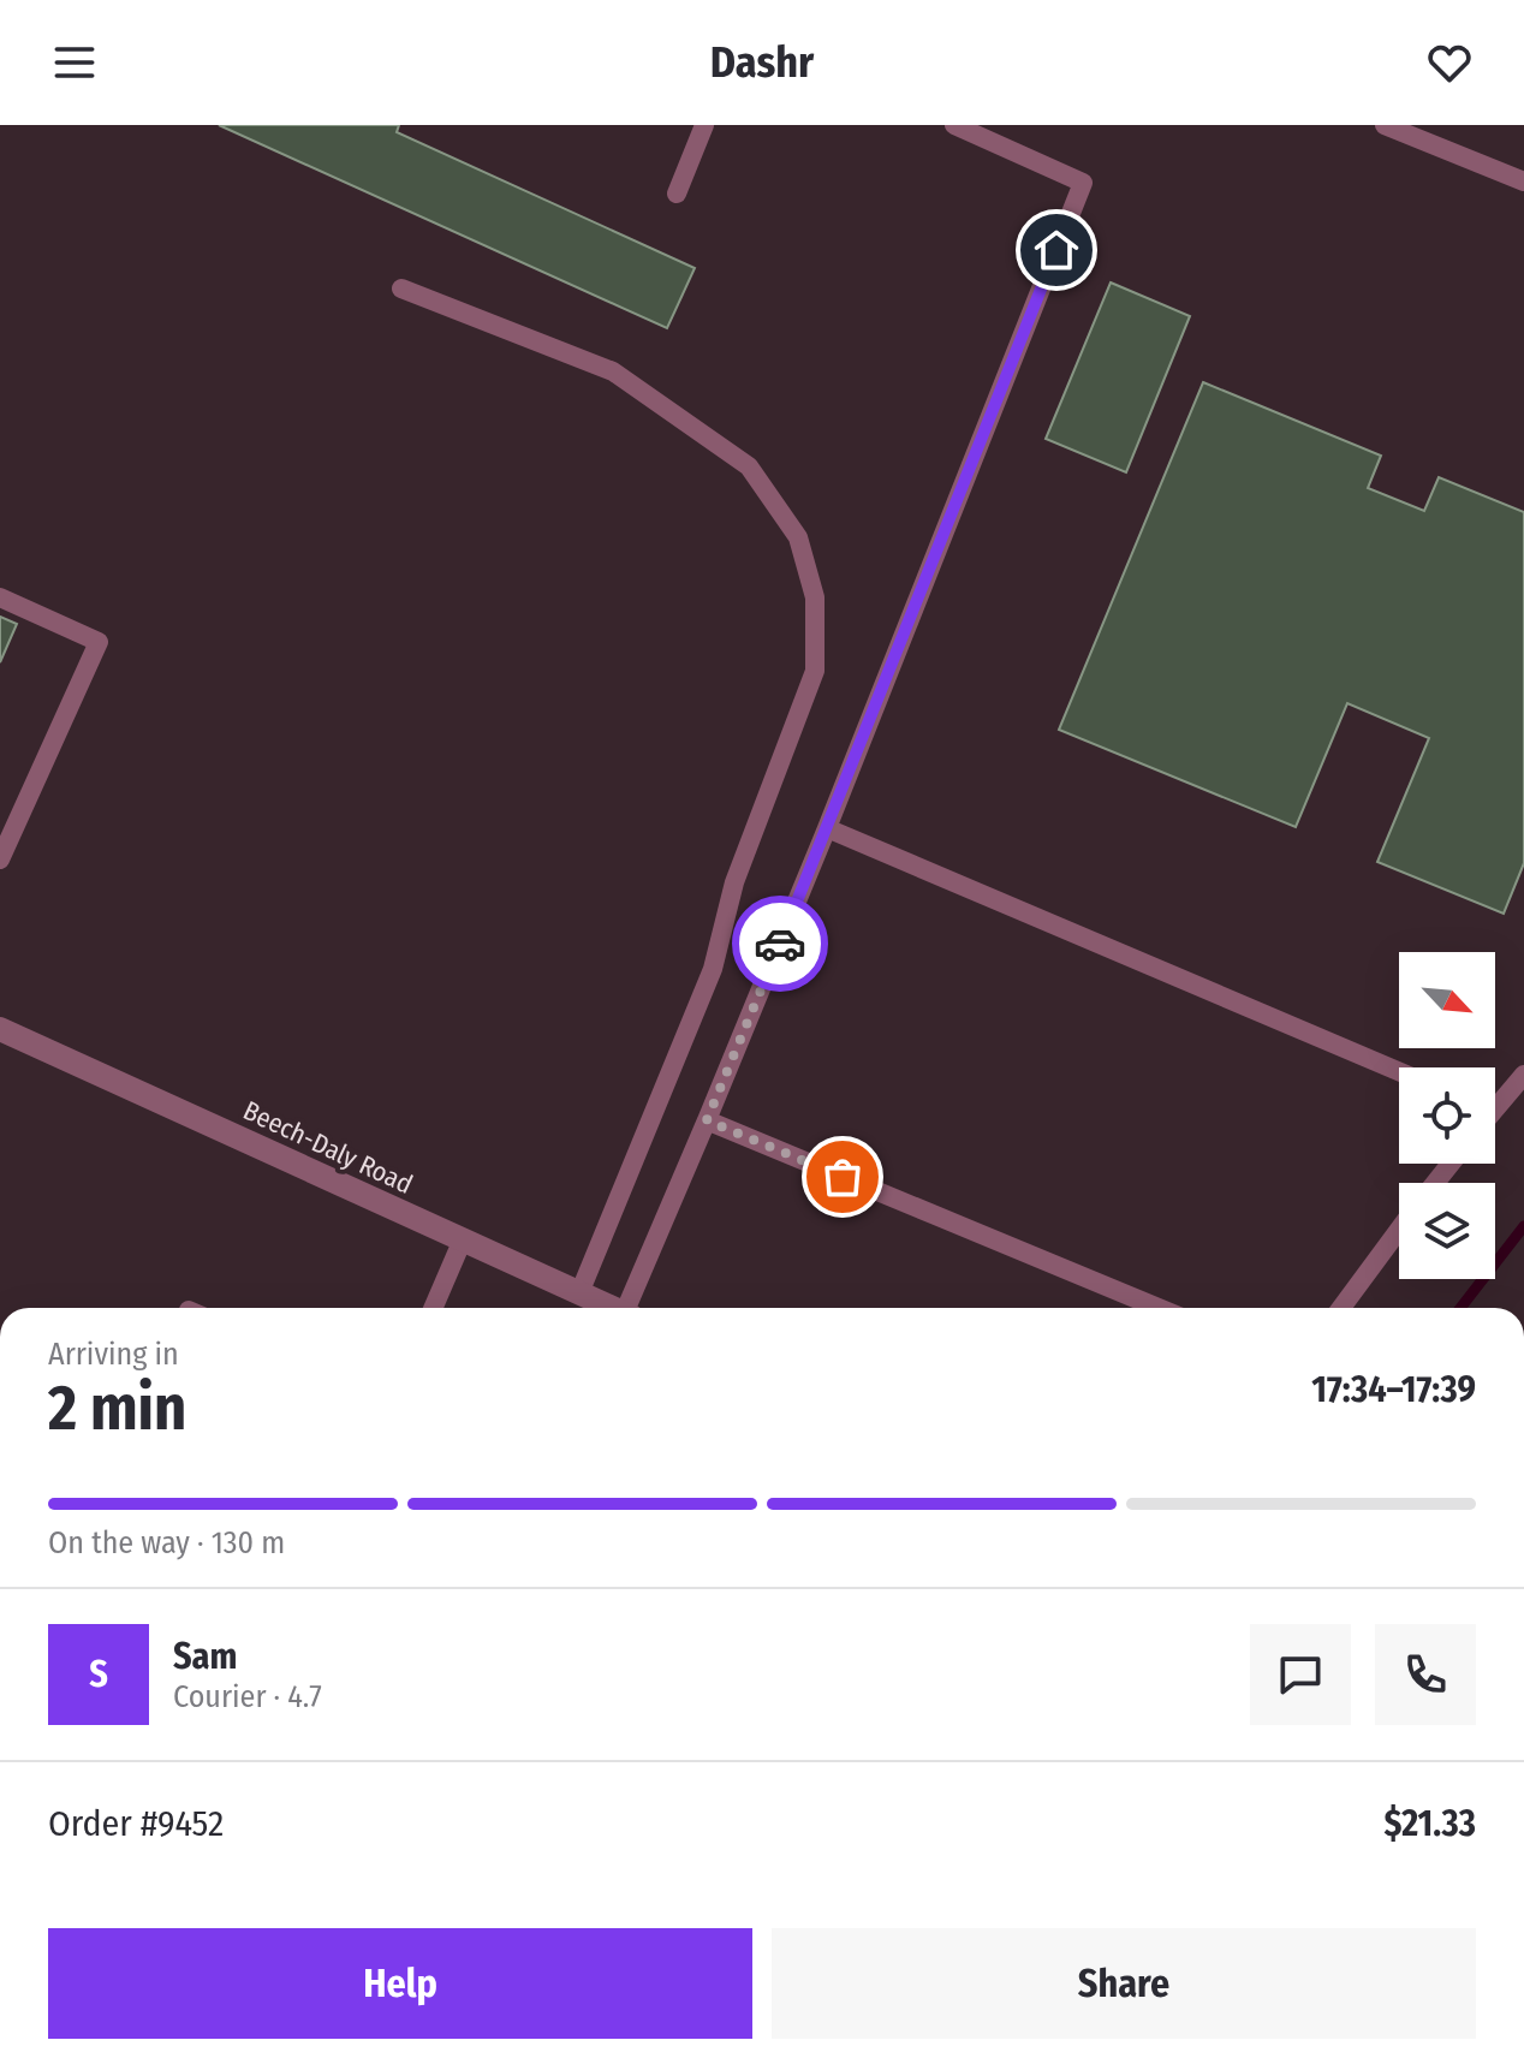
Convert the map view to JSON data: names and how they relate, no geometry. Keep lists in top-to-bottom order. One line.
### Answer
{"streets":{"street":["Beech-Daly Road"]},"north":"bottom right","page":{"header":"Dashr","heading":["2 min","Arriving in","17:34–17:39"],"panel":["Sam","Courier · 4.7","Order #9452","$21.33"],"bar":"On the way · 130 m","round":"S","buttons":["Help","Share"]}}
